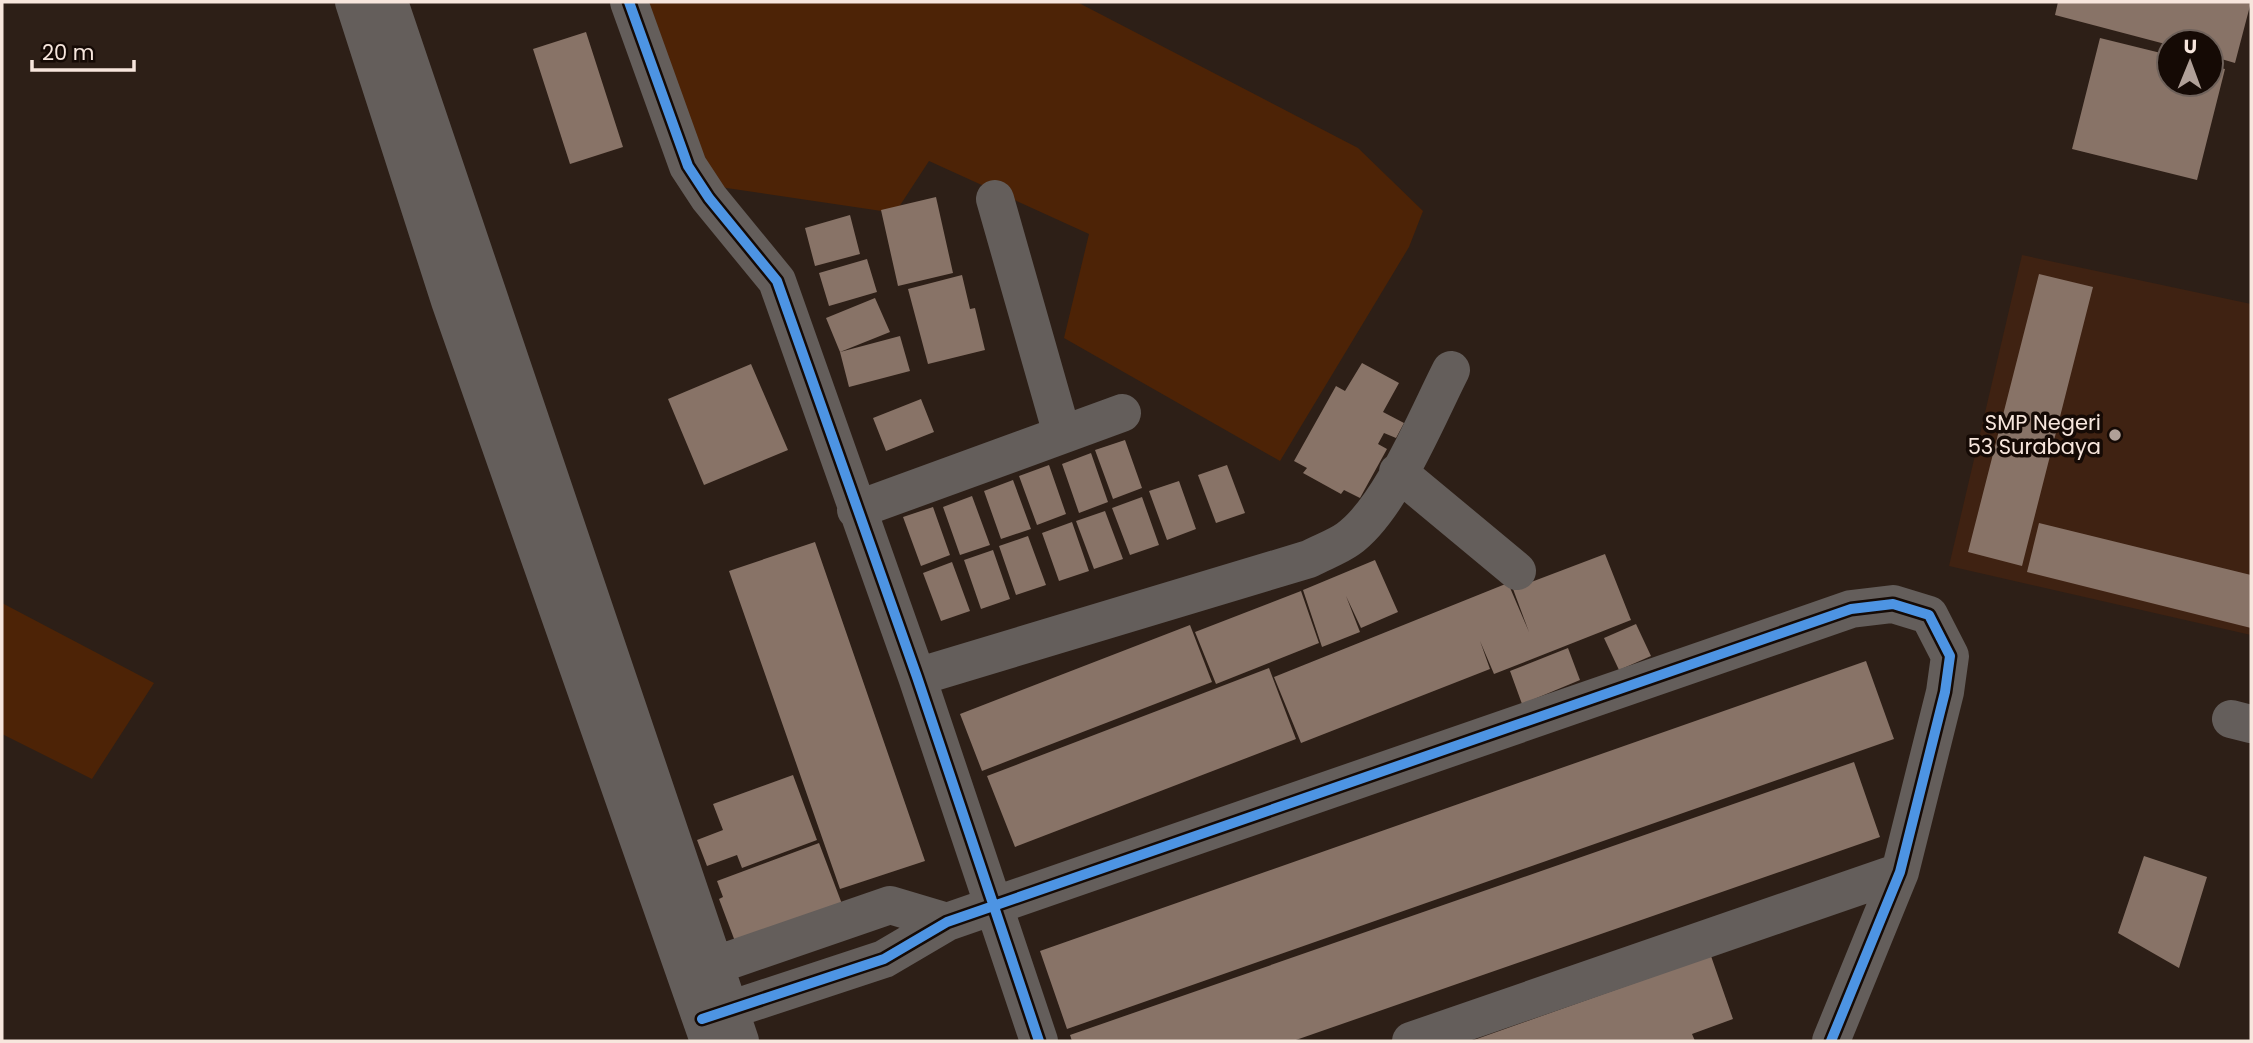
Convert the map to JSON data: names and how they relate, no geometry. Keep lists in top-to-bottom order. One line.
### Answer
{"places":["SMP Negeri 53 Surabaya"],"scale_bar":"20 m","north":"top"}
